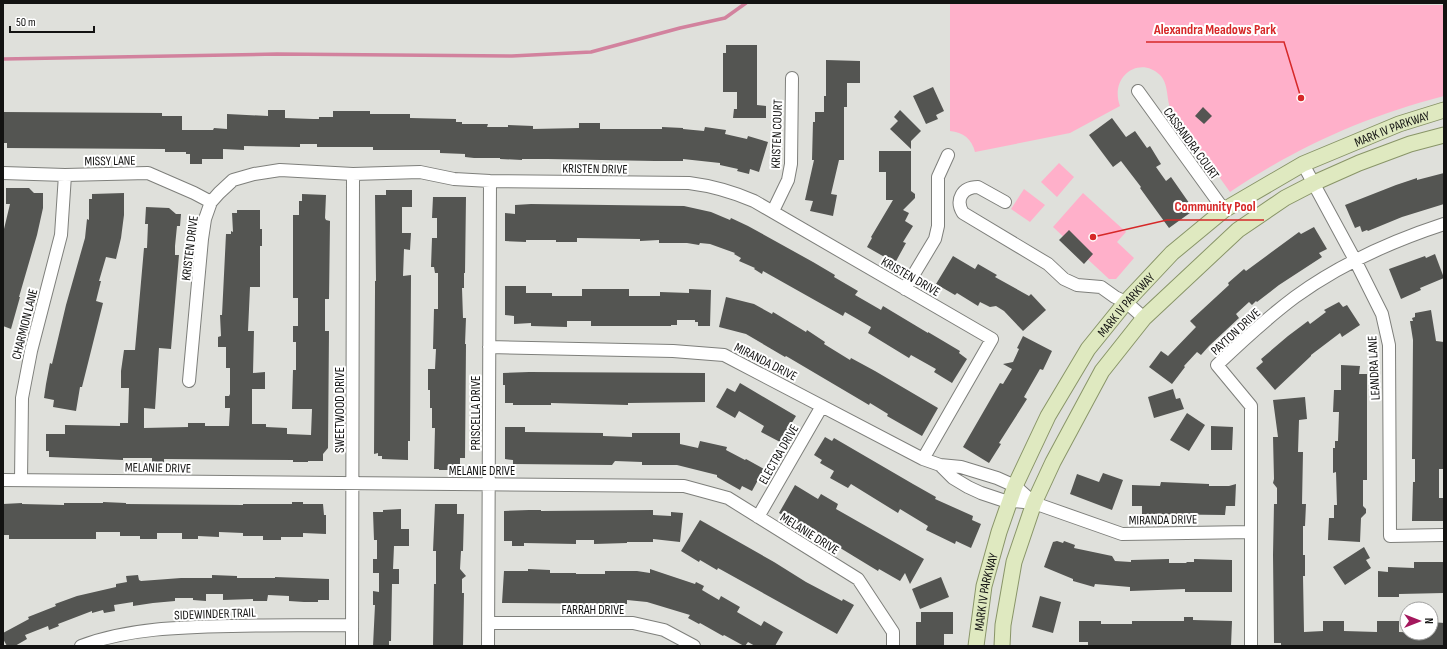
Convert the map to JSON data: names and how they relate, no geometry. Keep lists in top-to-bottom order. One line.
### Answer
{"streets":{"main road":["MARK IV PARKWAY"],"street":["KRISTEN COURT","CASSANDRA COURT","MISSY LANE","KRISTEN DRIVE","CHARMION LANE","PAYTON DRIVE","MIRANDA DRIVE","LEANDRA LANE","SWEETWOOD DRIVE","PRISCELLA DRIVE","ELECTRA DRIVE","MELANIE DRIVE","FARRAH DRIVE","SIDEWINDER TRAIL"]},"crossings":[["MARK IV PARKWAY","CASSANDRA COURT"],["MARK IV PARKWAY","MIRANDA DRIVE"],["MARK IV PARKWAY","LEANDRA LANE"],["KRISTEN COURT","KRISTEN DRIVE"],["MISSY LANE","KRISTEN DRIVE"],["MISSY LANE","CHARMION LANE"],["KRISTEN DRIVE","MIRANDA DRIVE"],["KRISTEN DRIVE","SWEETWOOD DRIVE"],["KRISTEN DRIVE","PRISCELLA DRIVE"],["CHARMION LANE","MELANIE DRIVE"],["PAYTON DRIVE","MIRANDA DRIVE"],["PAYTON DRIVE","LEANDRA LANE"],["MIRANDA DRIVE","PRISCELLA DRIVE"],["MIRANDA DRIVE","ELECTRA DRIVE"],["SWEETWOOD DRIVE","MELANIE DRIVE"],["SWEETWOOD DRIVE","SIDEWINDER TRAIL"],["PRISCELLA DRIVE","MELANIE DRIVE"],["PRISCELLA DRIVE","FARRAH DRIVE"],["ELECTRA DRIVE","MELANIE DRIVE"]],"places":["Alexandra Meadows Park","Community Pool"],"scale_bar":"50 m","north":"right"}
